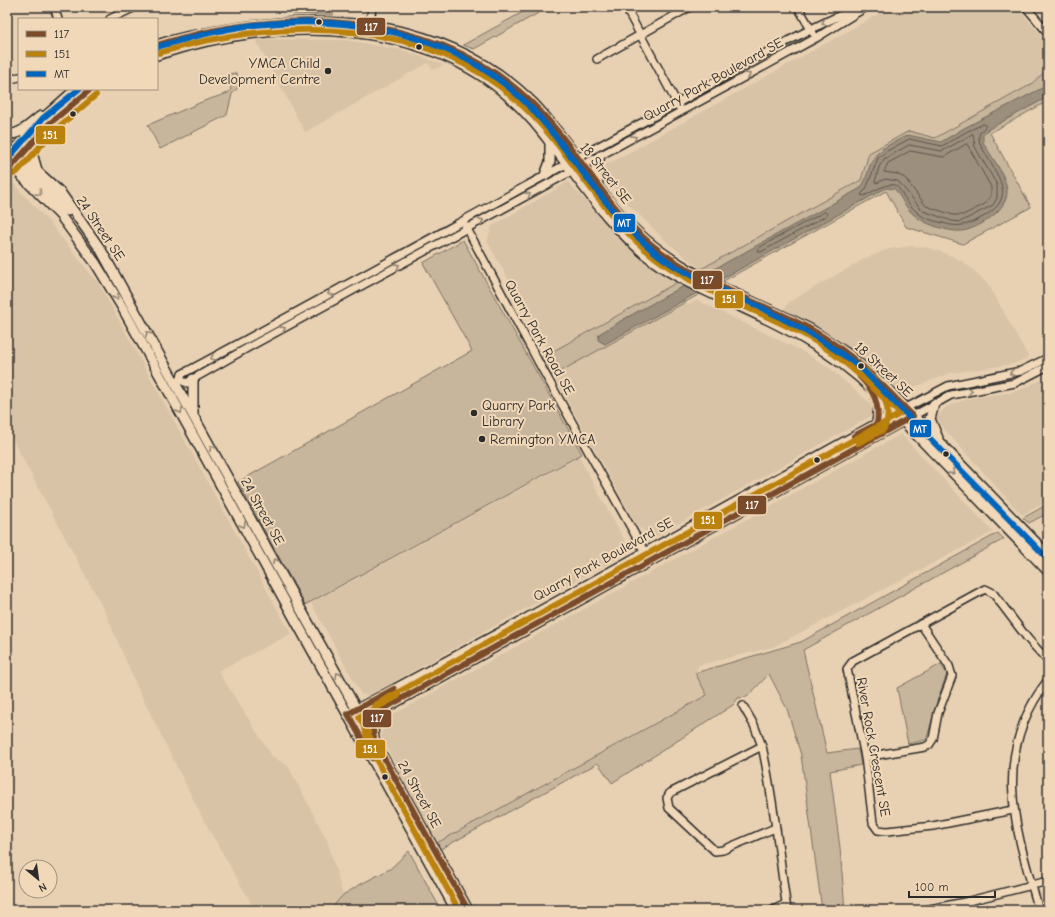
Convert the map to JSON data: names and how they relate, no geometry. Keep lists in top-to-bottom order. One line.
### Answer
{"streets":{"main road":["Quarry Park Boulevard SE","18 Street SE","24 Street SE"],"street":["Quarry Park Road SE","River Rock Crescent SE"]},"crossings":[["Quarry Park Boulevard SE","18 Street SE"],["Quarry Park Boulevard SE","24 Street SE"],["Quarry Park Boulevard SE","Quarry Park Road SE"]],"places":["YMCA Child Development Centre","Quarry Park Library","Remington YMCA"],"lines":["transit line 117","transit line MT","transit line 151"],"legend":["117","151","MT"],"scale_bar":"100 m","north":"bottom right"}
